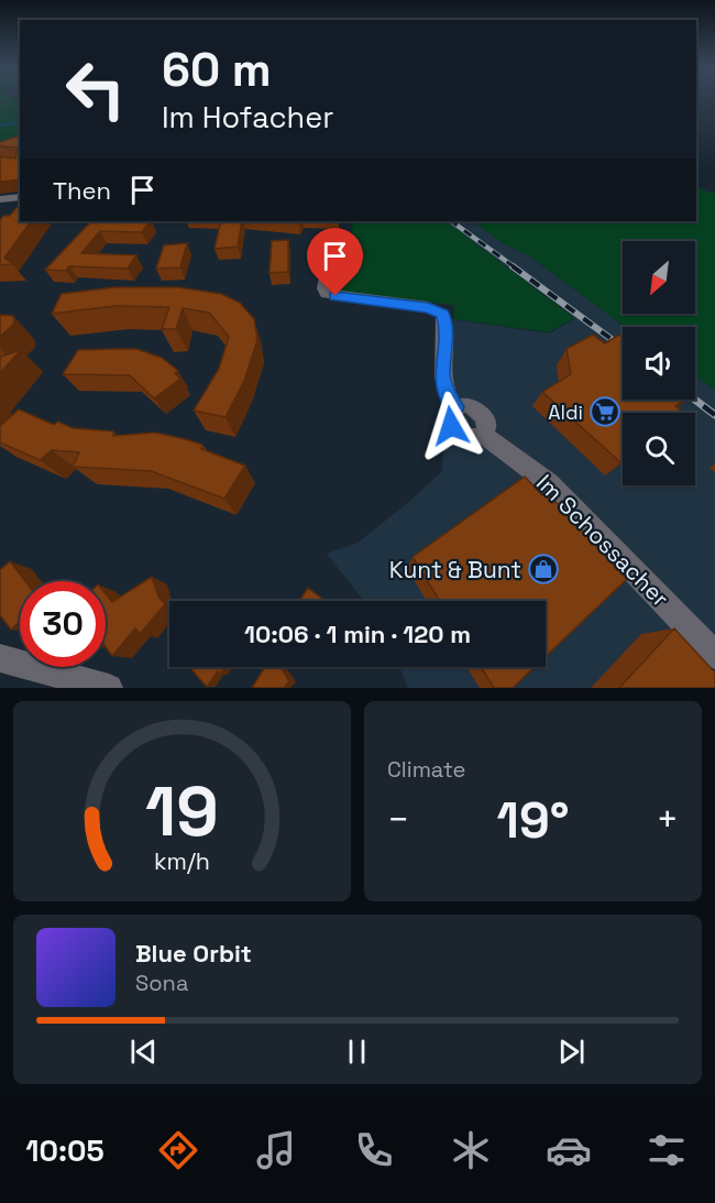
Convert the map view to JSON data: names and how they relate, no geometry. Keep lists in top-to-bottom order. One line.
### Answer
{"streets":{"street":["Im Schossacher"]},"places":{"supermarket":["Aldi"],"shop":["Kunt & Bunt"]},"north":"bottom left","page":{"turn":["60 m","Im Hofacher"],"then":"Then","limit":"30","trip":"10:06 · 1 min · 120 m","tile":"Climate","heat":["−","19°","+"],"song":["Blue Orbit","Sona"],"tabs":"10:05","gauge":["19","km/h"]}}
